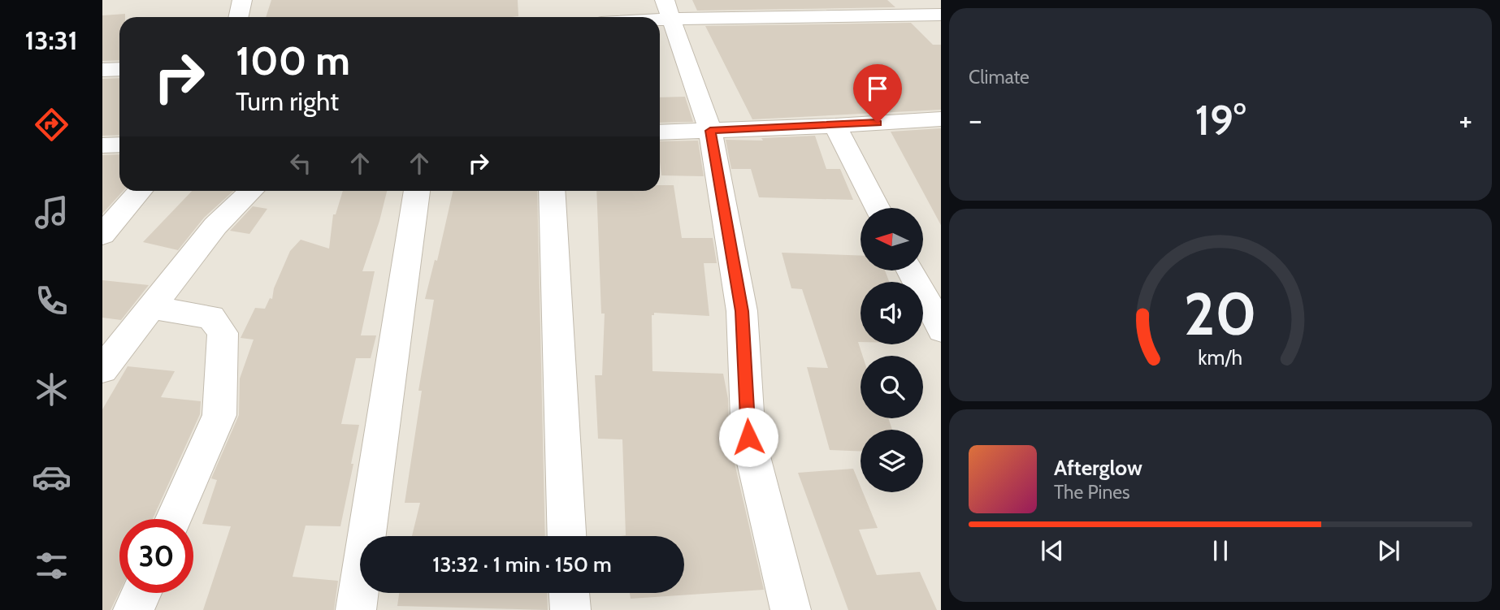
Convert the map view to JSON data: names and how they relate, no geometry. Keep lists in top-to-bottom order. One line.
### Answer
{"north":"left","page":{"tabs":"13:31","tile":"Climate","turn":["100 m","Turn right"],"heat":["−","19°","+"],"song":["Afterglow","The Pines"],"limit":"30","trip":"13:32 · 1 min · 150 m","gauge":["20","km/h"]}}
